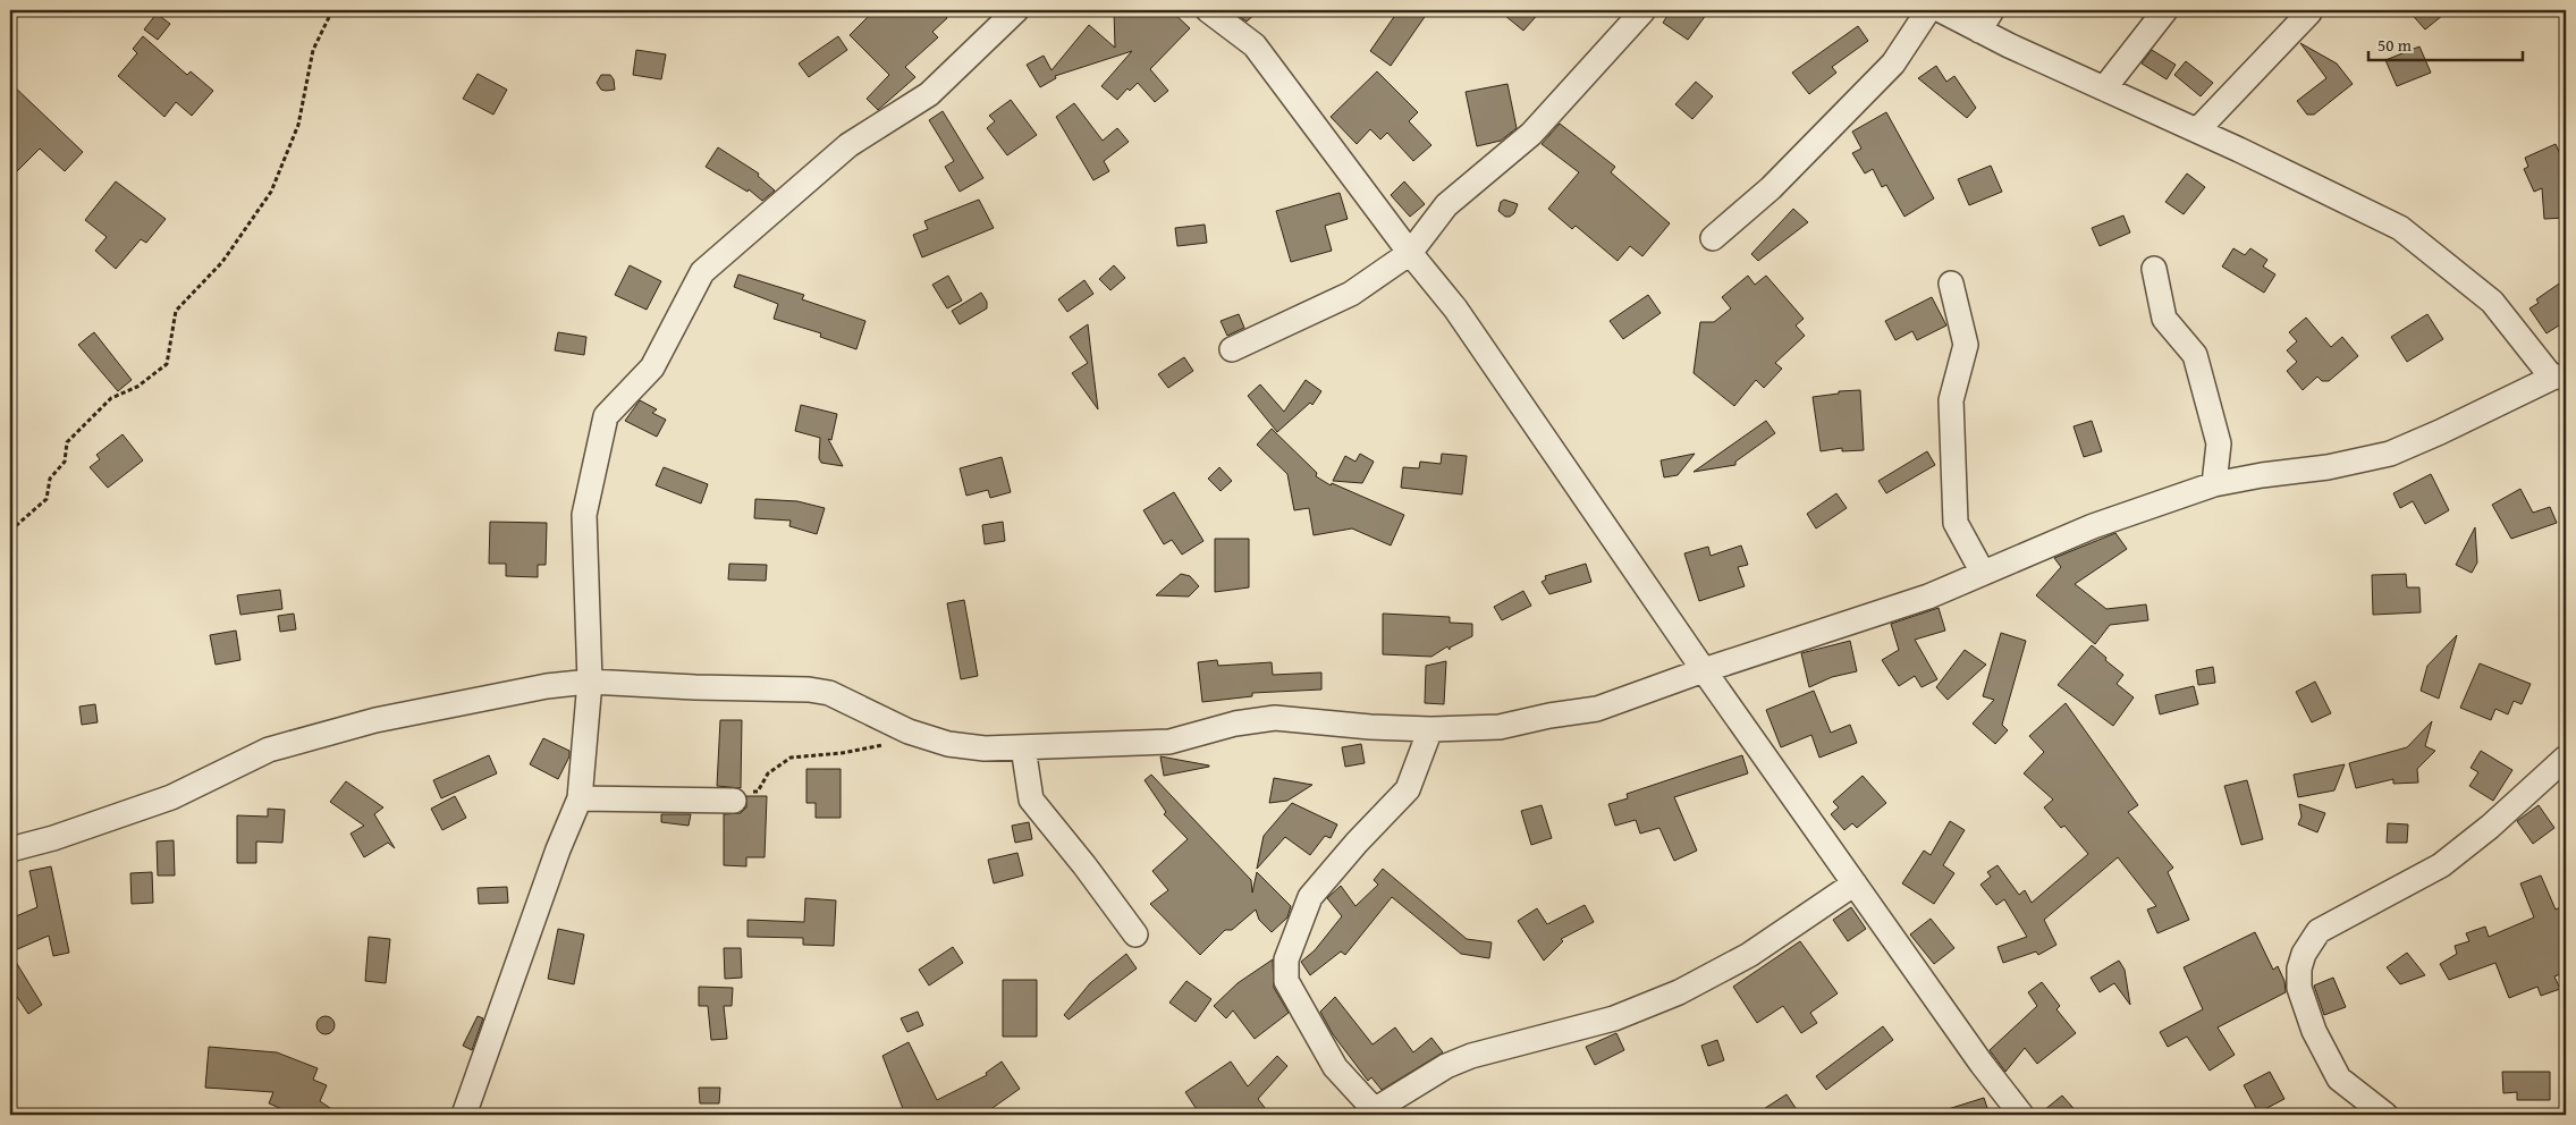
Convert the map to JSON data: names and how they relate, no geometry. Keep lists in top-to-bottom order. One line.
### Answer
{"scale_bar":"50 m"}
